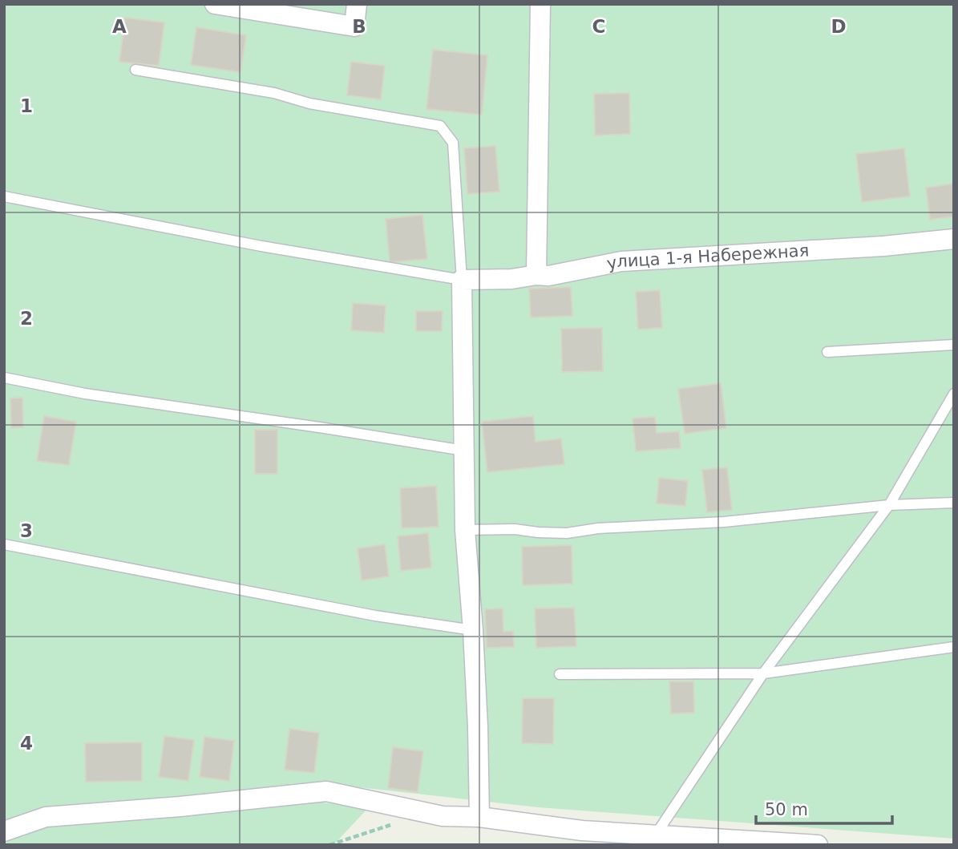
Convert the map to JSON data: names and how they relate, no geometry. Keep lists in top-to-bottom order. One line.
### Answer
{"streets":{"street":["улица 1-я Набережная"]},"scale_bar":"50 m","grid":{"columns":["A","B","C","D"],"rows":["1","2","3","4"]}}
